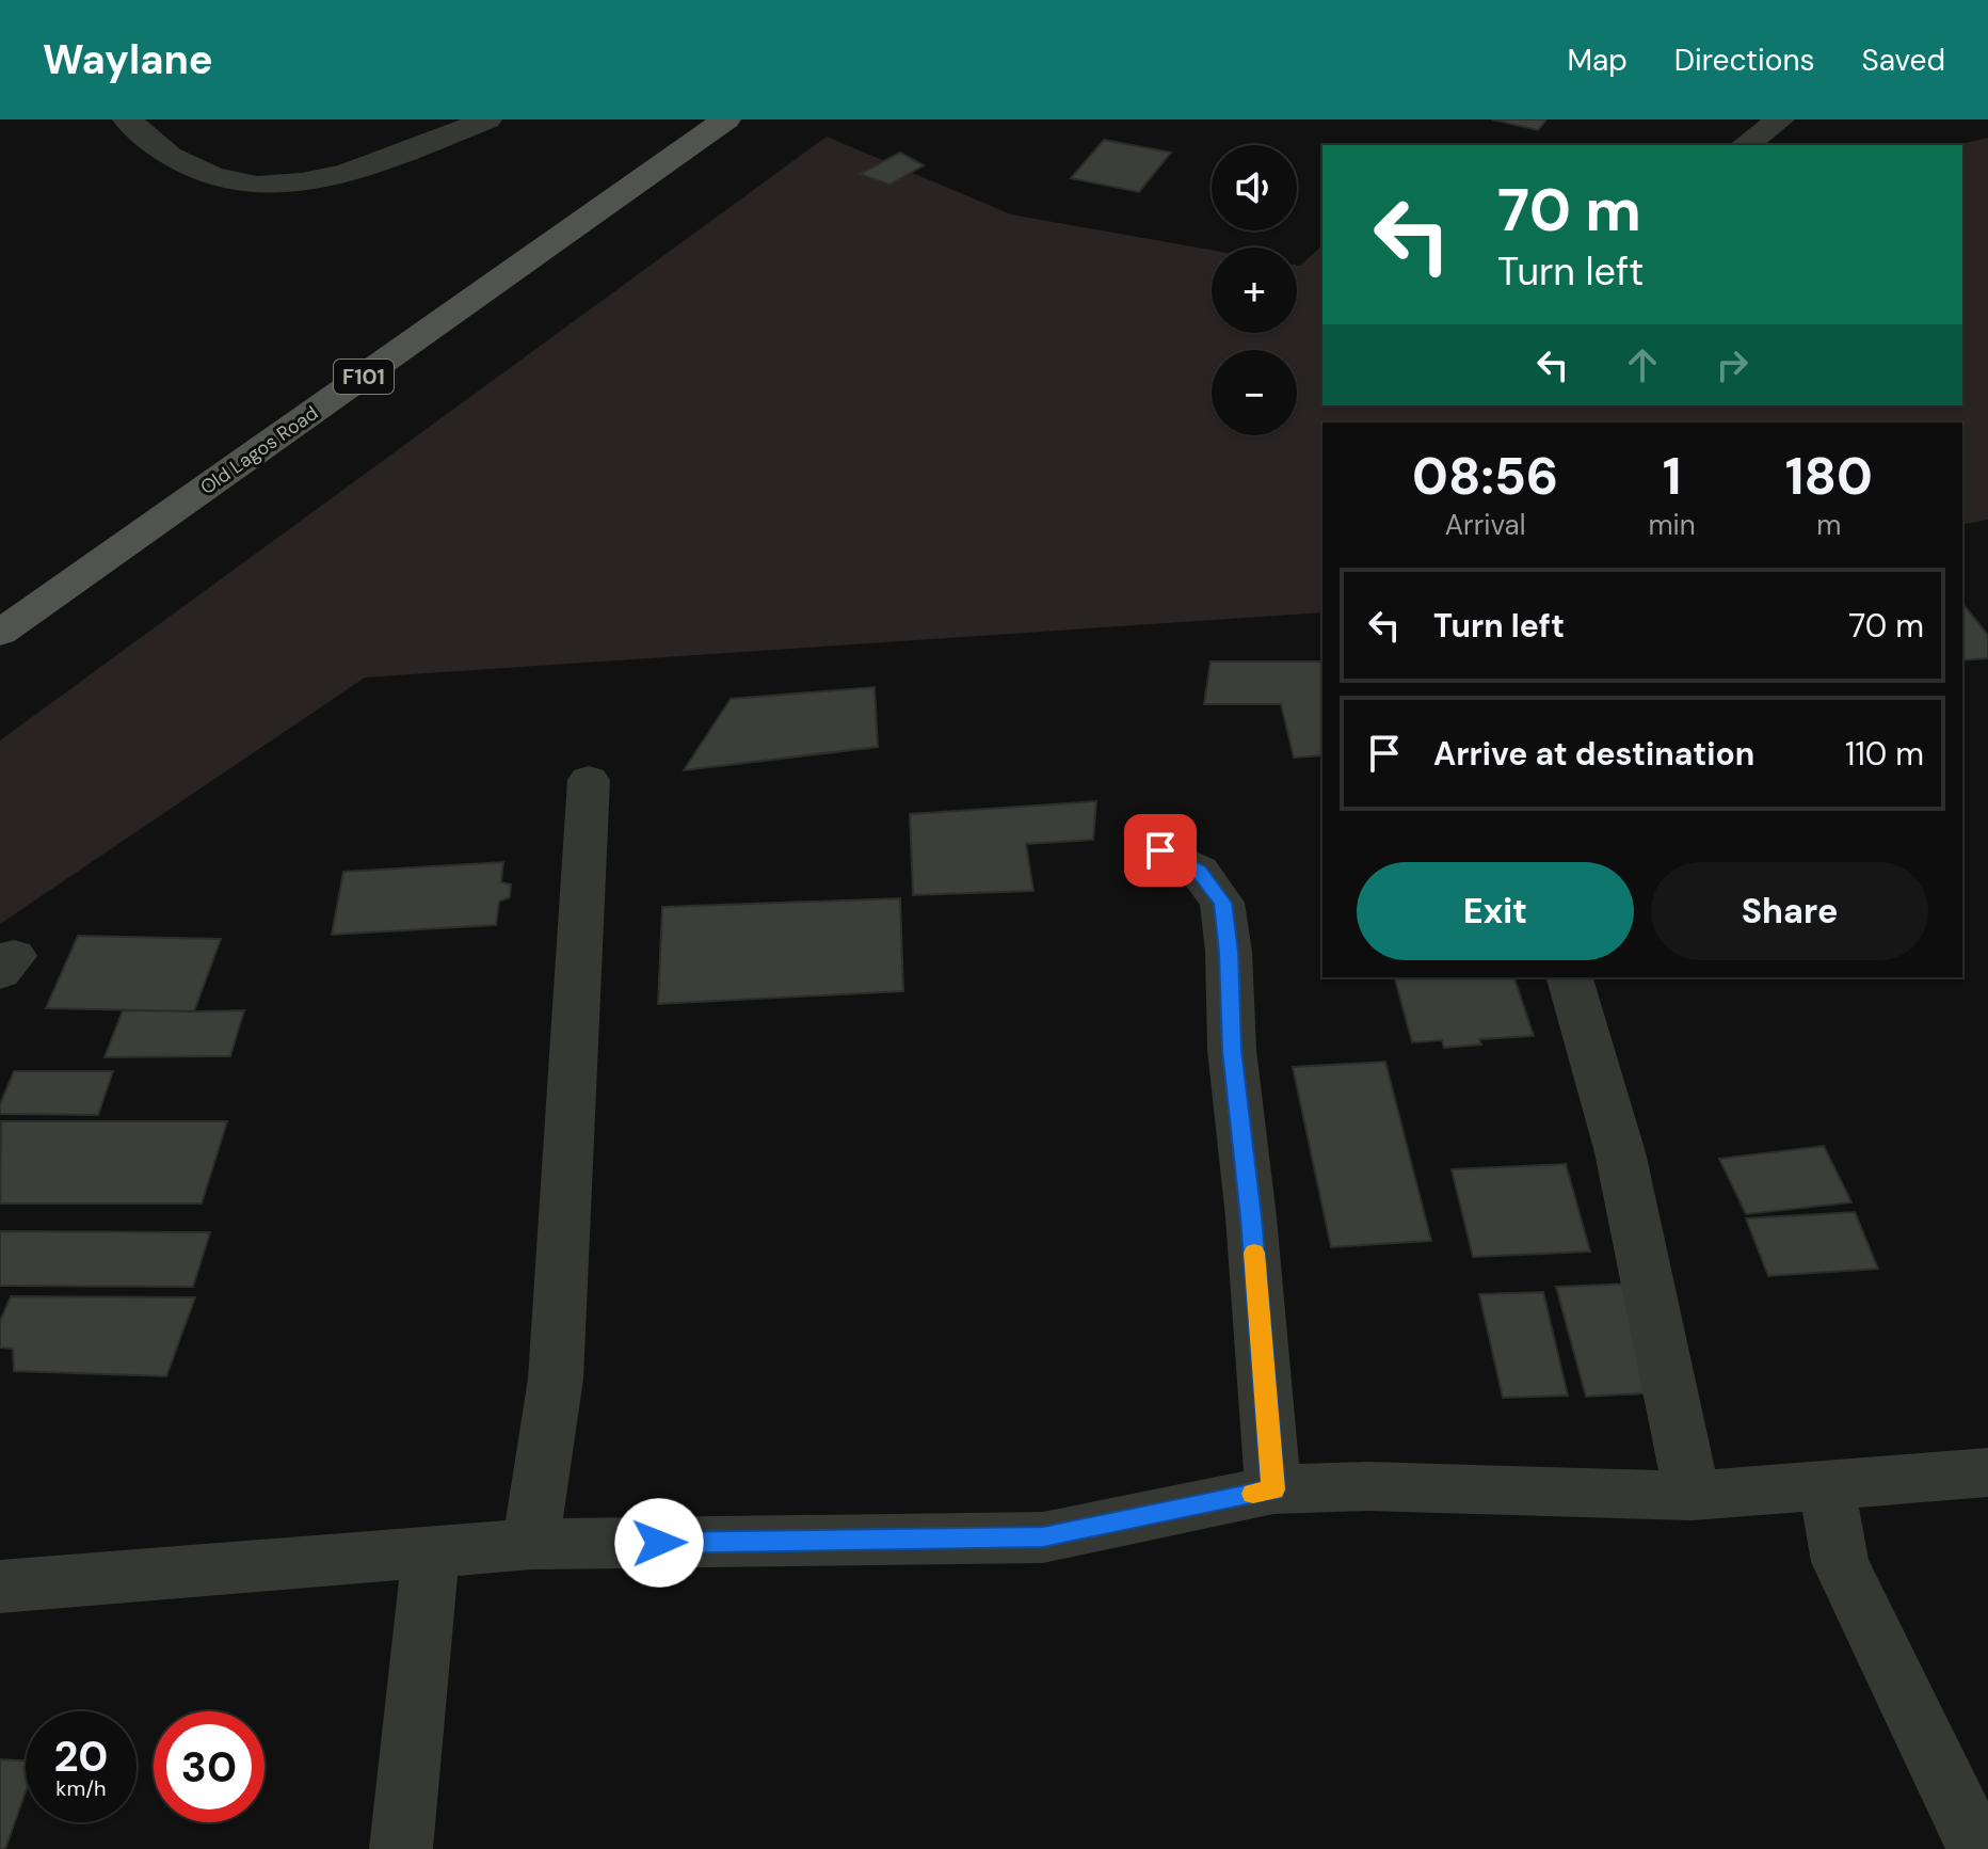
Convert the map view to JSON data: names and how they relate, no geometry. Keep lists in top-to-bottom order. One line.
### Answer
{"streets":{"main road":["F101","Old Lagos Road"]},"page":{"header":"Waylane","nav":["Map","Directions","Saved"],"map_buttons":["+","−"],"turn":["70 m","Turn left"],"eta":["08:56","Arrival","1","min","180","m"],"list":[{"name":"Turn left","value":"70 m"},{"name":"Arrive at destination","value":"110 m"}],"buttons":["Exit","Share"],"speed":"20 km/h","limit":"30"}}
